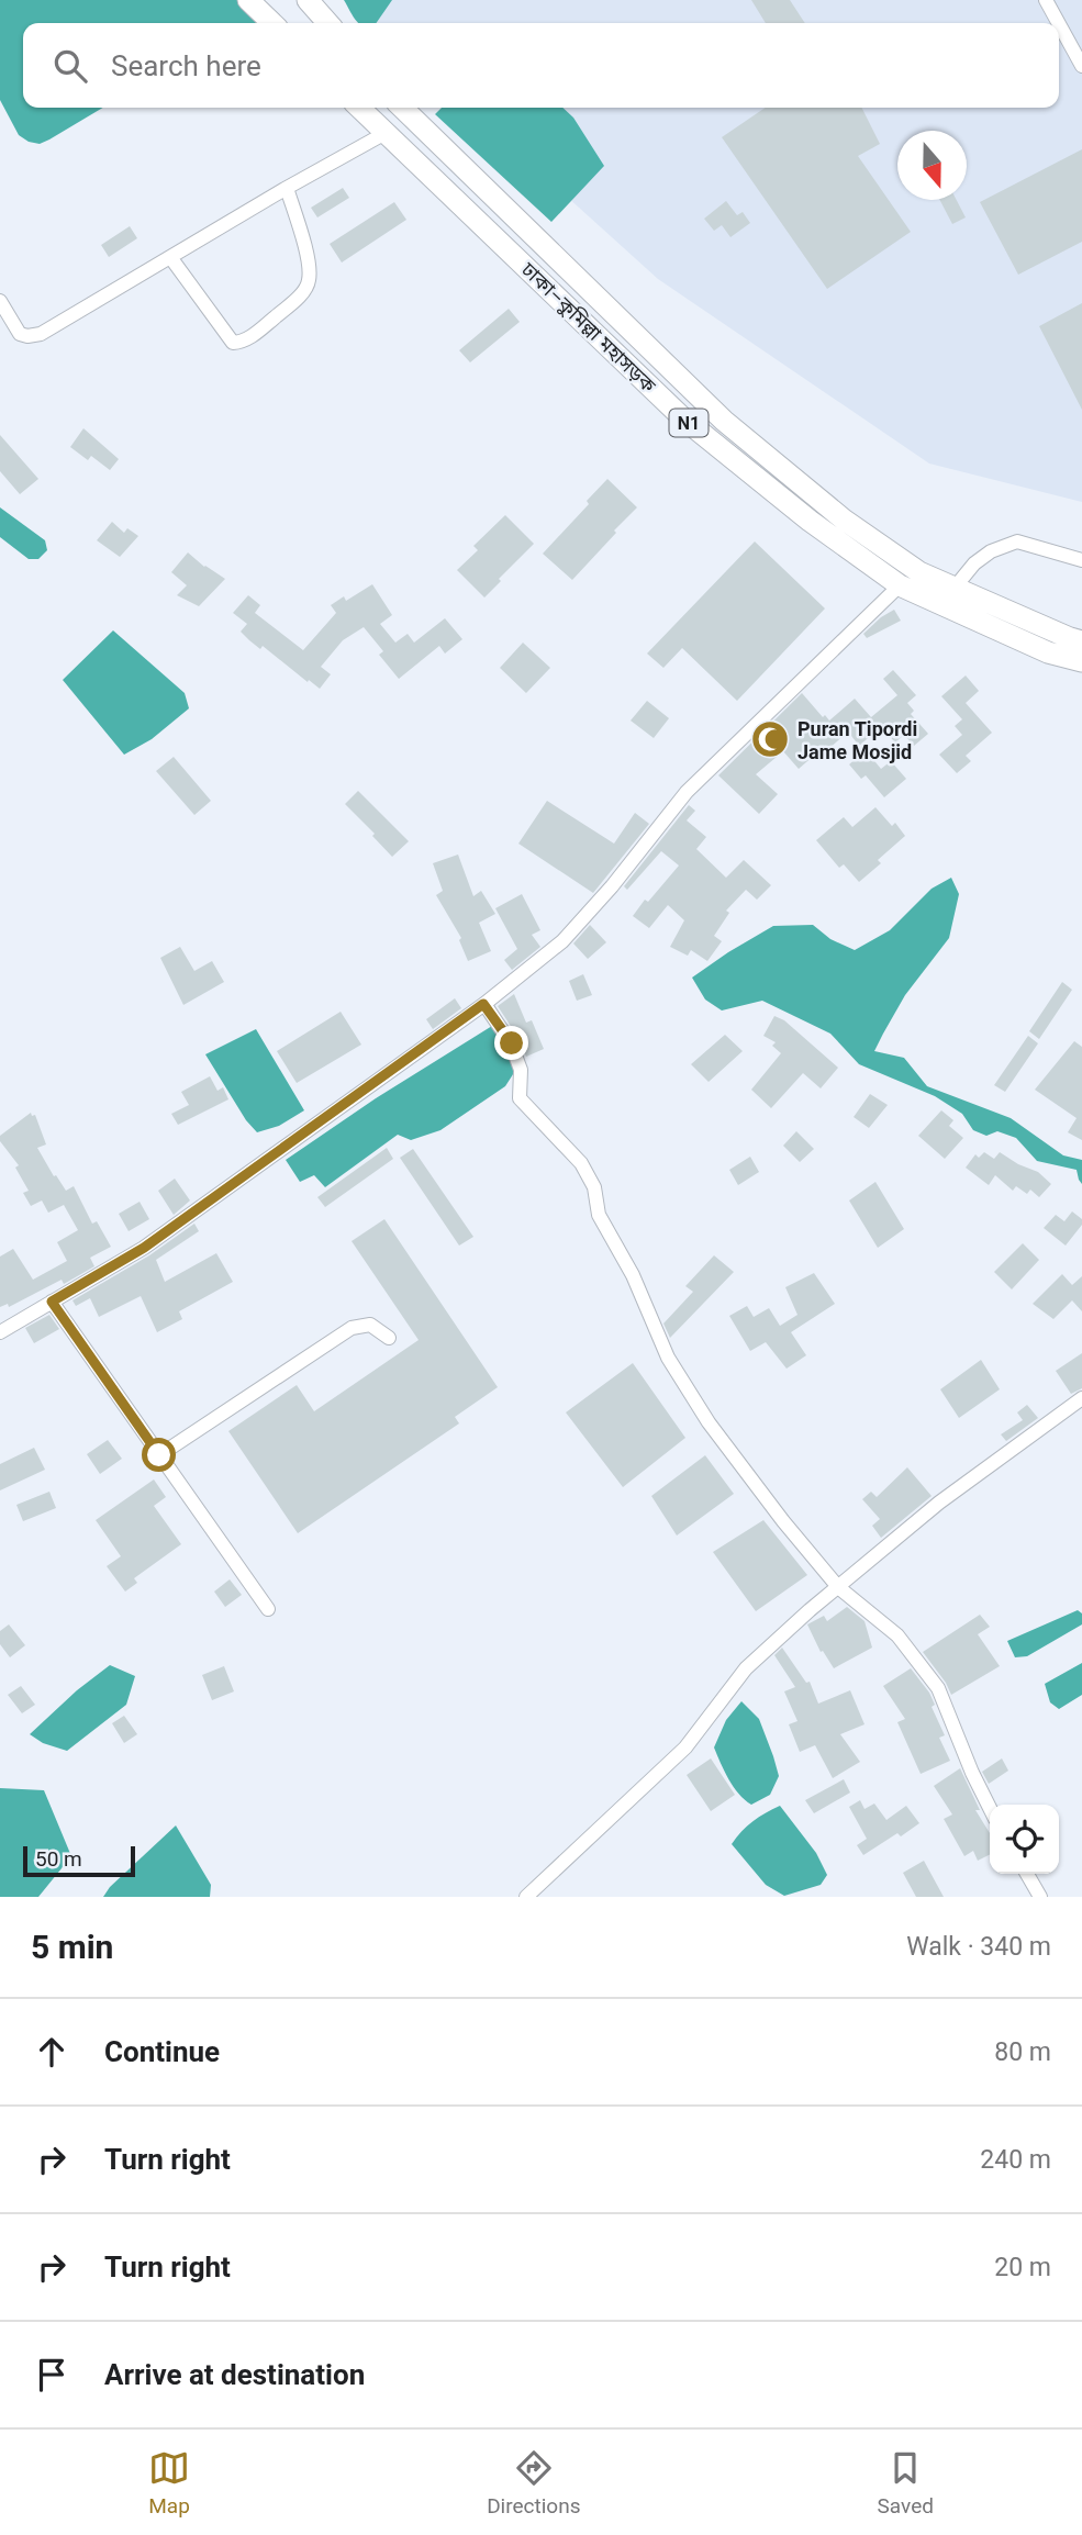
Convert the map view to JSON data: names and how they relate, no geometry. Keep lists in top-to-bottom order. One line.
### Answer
{"streets":{"highway":["ঢাকা–কুমিল্লা মহাসড়ক","N1"]},"places":{"mosque":["Puran Tipordi Jame Mosjid"]},"scale_bar":"50 m","north":"bottom","page":{"search":"Search here","scale":"50 m","heading":["5 min","Walk · 340 m"],"list":[["Continue","80 m"],["Turn right","240 m"],["Turn right","20 m"],"Arrive at destination"],"nav":["Map","Directions","Saved"]}}
